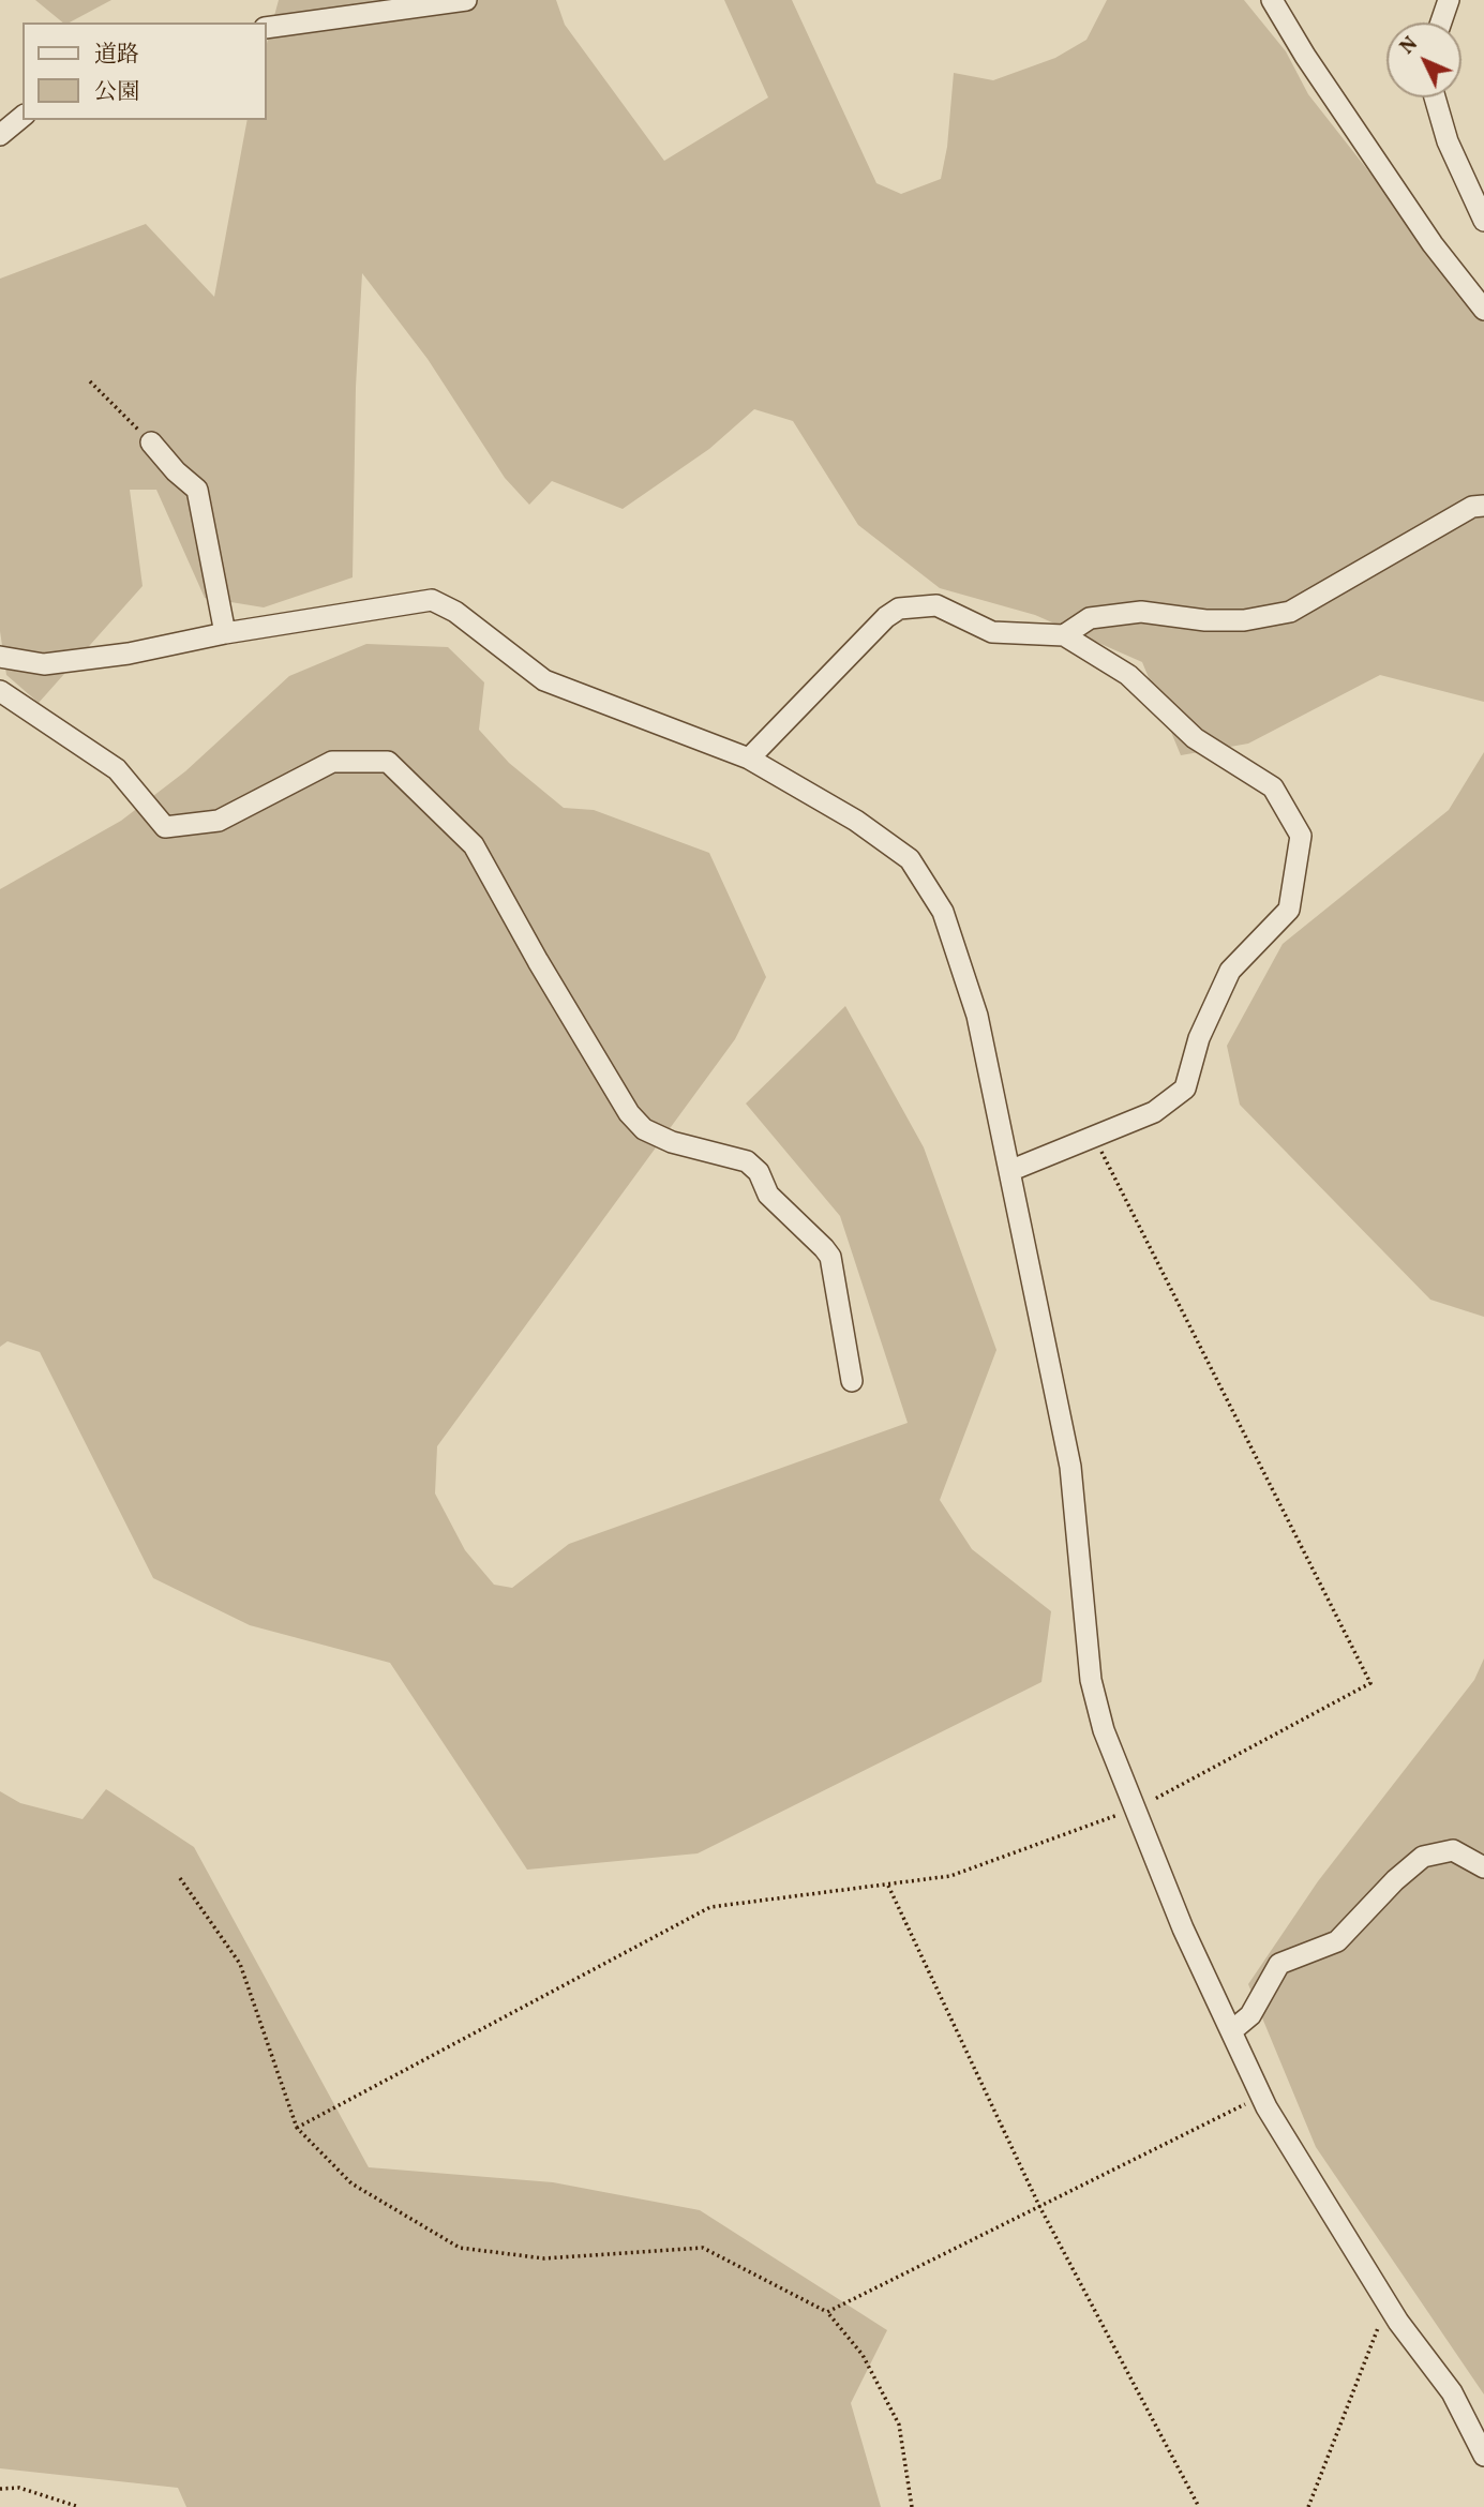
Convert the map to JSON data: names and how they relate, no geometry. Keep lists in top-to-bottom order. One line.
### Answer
{"legend":["道路","公園"],"north":"top left"}
